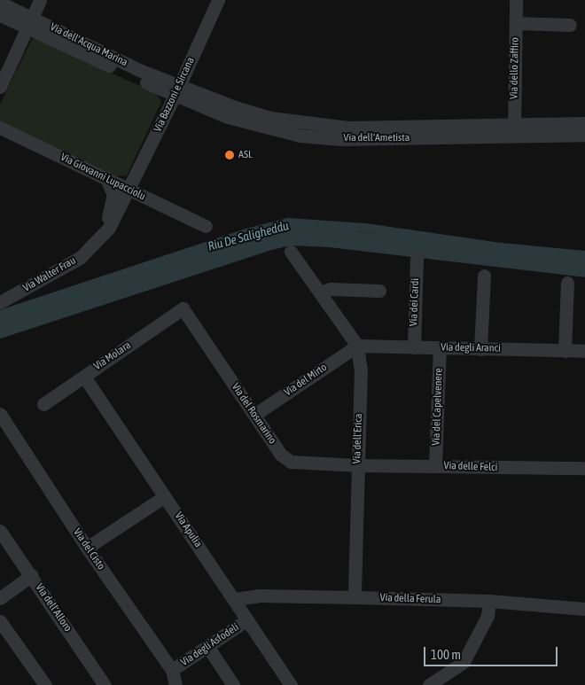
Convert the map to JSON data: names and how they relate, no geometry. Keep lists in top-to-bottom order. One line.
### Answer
{"streets":{"street":["Via dell'Acqua Marina","Via dello Zaffiro","Via Bazzoni e Sircana","Via dell'Ametista","Via Giovanni Lupacciolu","Via Walter Frau","Via dei Cardi","Via degli Aranci","Via Molara","Via del Mirto","Via del Capelvenere","Via del Rosmarino","Via dell'Erica","Via delle Felci","Via Apulia","Via del Cisto","Via della Ferula","Via dell'Alloro","Via degli Asfodeli"]},"crossings":[["Via dell'Acqua Marina","Via Bazzoni e Sircana"],["Via dell'Acqua Marina","Via dell'Ametista"],["Via dello Zaffiro","Via dell'Ametista"],["Via Bazzoni e Sircana","Via dell'Ametista"],["Via Bazzoni e Sircana","Via Giovanni Lupacciolu"],["Via Bazzoni e Sircana","Via Walter Frau"],["Via Giovanni Lupacciolu","Via Walter Frau"],["Via dei Cardi","Via degli Aranci"],["Via degli Aranci","Via del Mirto"],["Via degli Aranci","Via del Capelvenere"],["Via degli Aranci","Via dell'Erica"],["Via Molara","Via del Rosmarino"],["Via Molara","Via Apulia"],["Via del Mirto","Via del Rosmarino"],["Via del Mirto","Via dell'Erica"],["Via del Capelvenere","Via delle Felci"],["Via del Rosmarino","Via dell'Erica"],["Via del Rosmarino","Via delle Felci"],["Via dell'Erica","Via delle Felci"],["Via dell'Erica","Via della Ferula"],["Via Apulia","Via della Ferula"],["Via Apulia","Via degli Asfodeli"],["Via del Cisto","Via degli Asfodeli"]],"water":["Riu De Saligheddu"],"places":["ASL"],"scale_bar":"100 m"}
